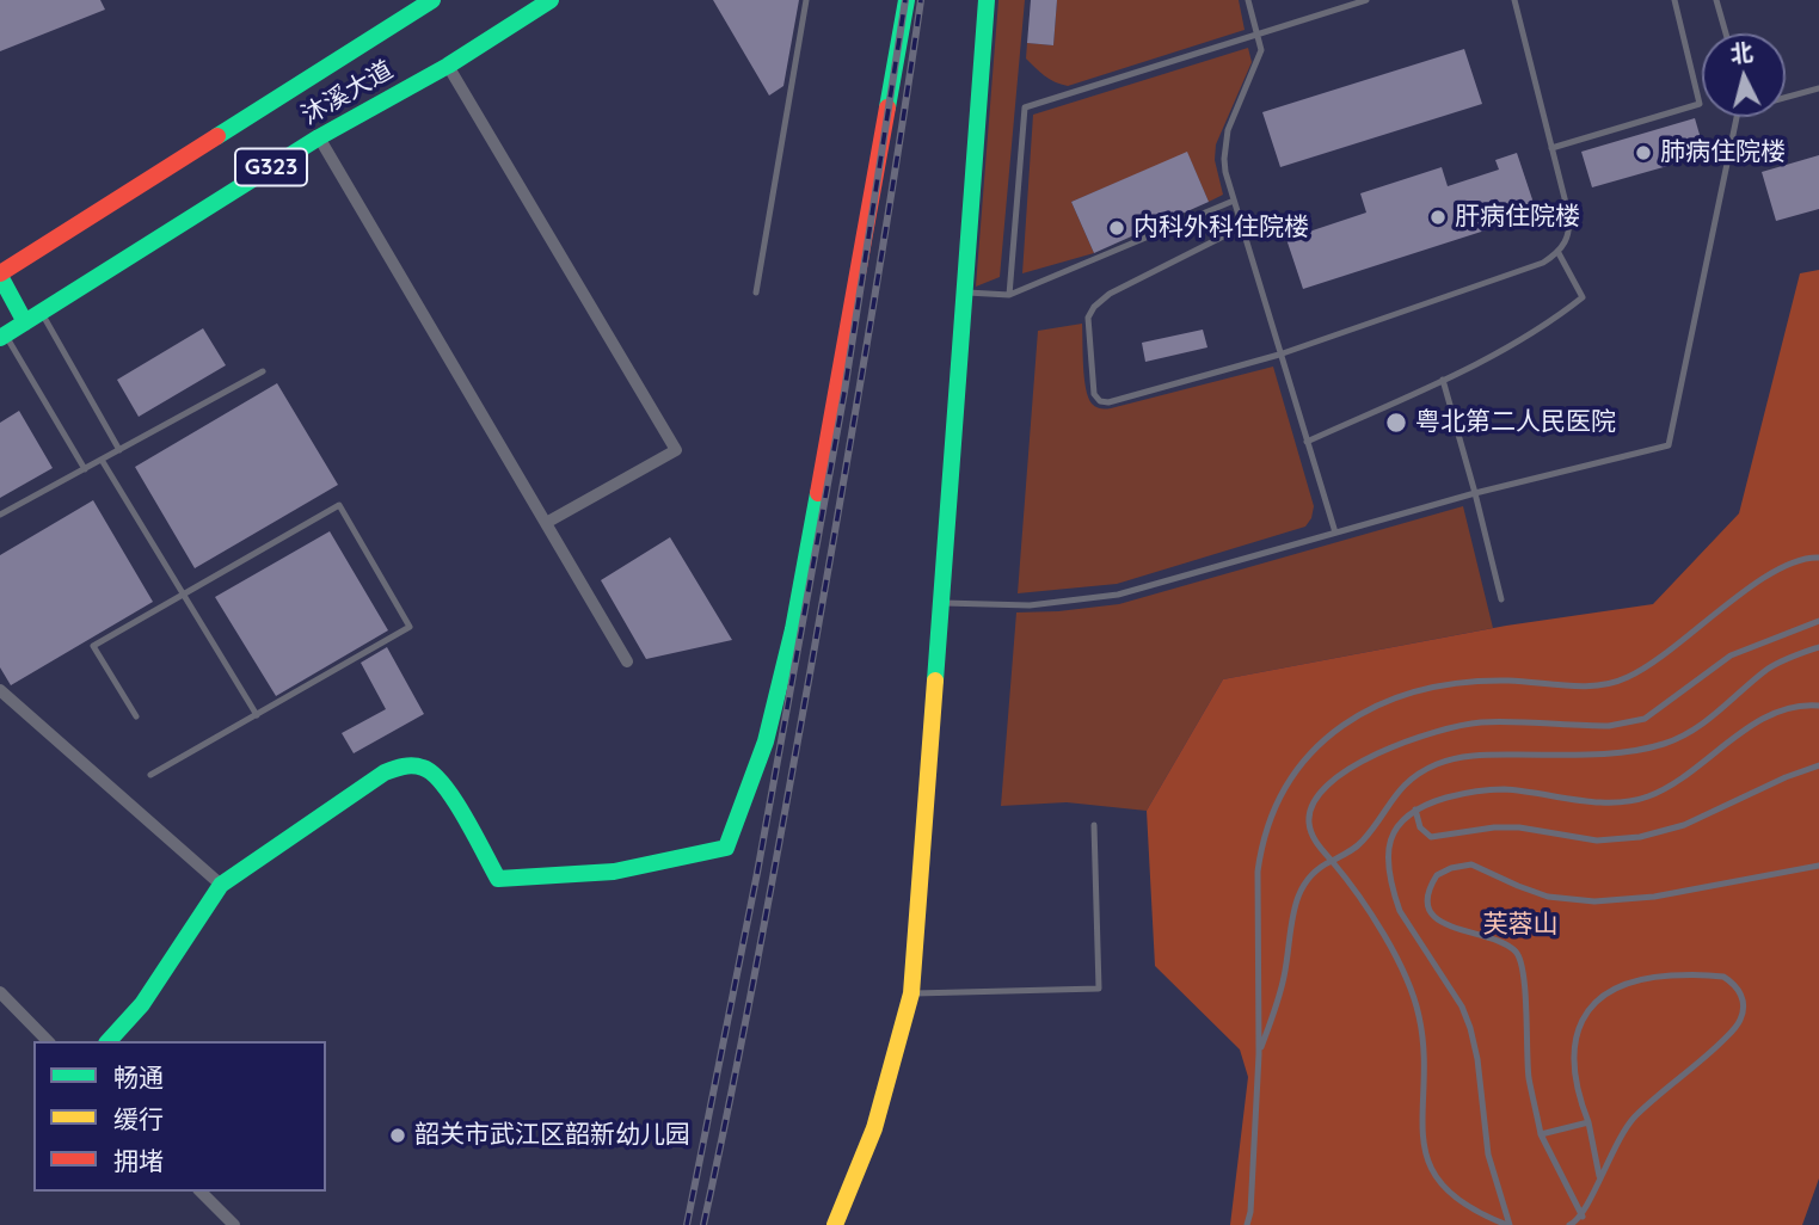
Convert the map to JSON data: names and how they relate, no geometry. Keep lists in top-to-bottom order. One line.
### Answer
{"streets":{"main road":["沐溪大道","G323"]},"parks":["芙蓉山"],"places":["肺病住院楼","肝病住院楼","内科外科住院楼","粤北第二人民医院","韶关市武江区韶新幼儿园"],"legend":["畅通","缓行","拥堵"],"north":"top"}
